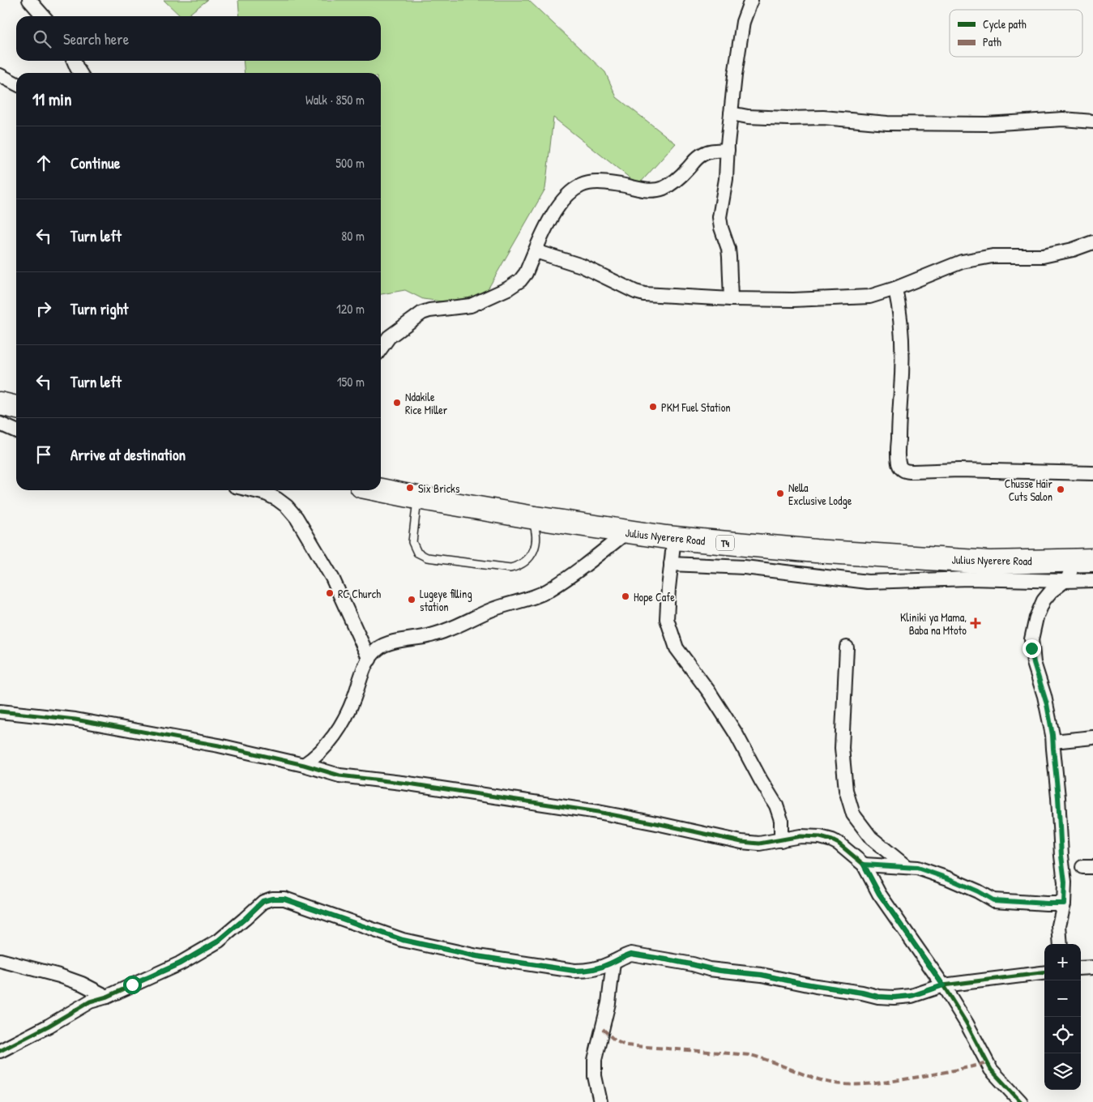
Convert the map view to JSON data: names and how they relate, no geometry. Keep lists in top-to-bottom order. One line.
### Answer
{"streets":{"highway":["Julius Nyerere Road","T4"]},"places":{"other":["Ndakile Rice Miller","PKM Fuel Station","Six Bricks","Chusse Hair Cuts Salon","Nella Exclusive Lodge","RC Church","Hope Cafe","Lugeye filling station"],"health":["Kliniki ya Mama, Baba na Mtoto"]},"legend":["Cycle path","Path"],"page":{"search":"Search here","heading":["11 min","Walk · 850 m"],"list":[["Continue","500 m"],["Turn left","80 m"],["Turn right","120 m"],["Turn left","150 m"],"Arrive at destination"],"map_buttons":["+","−"]}}
